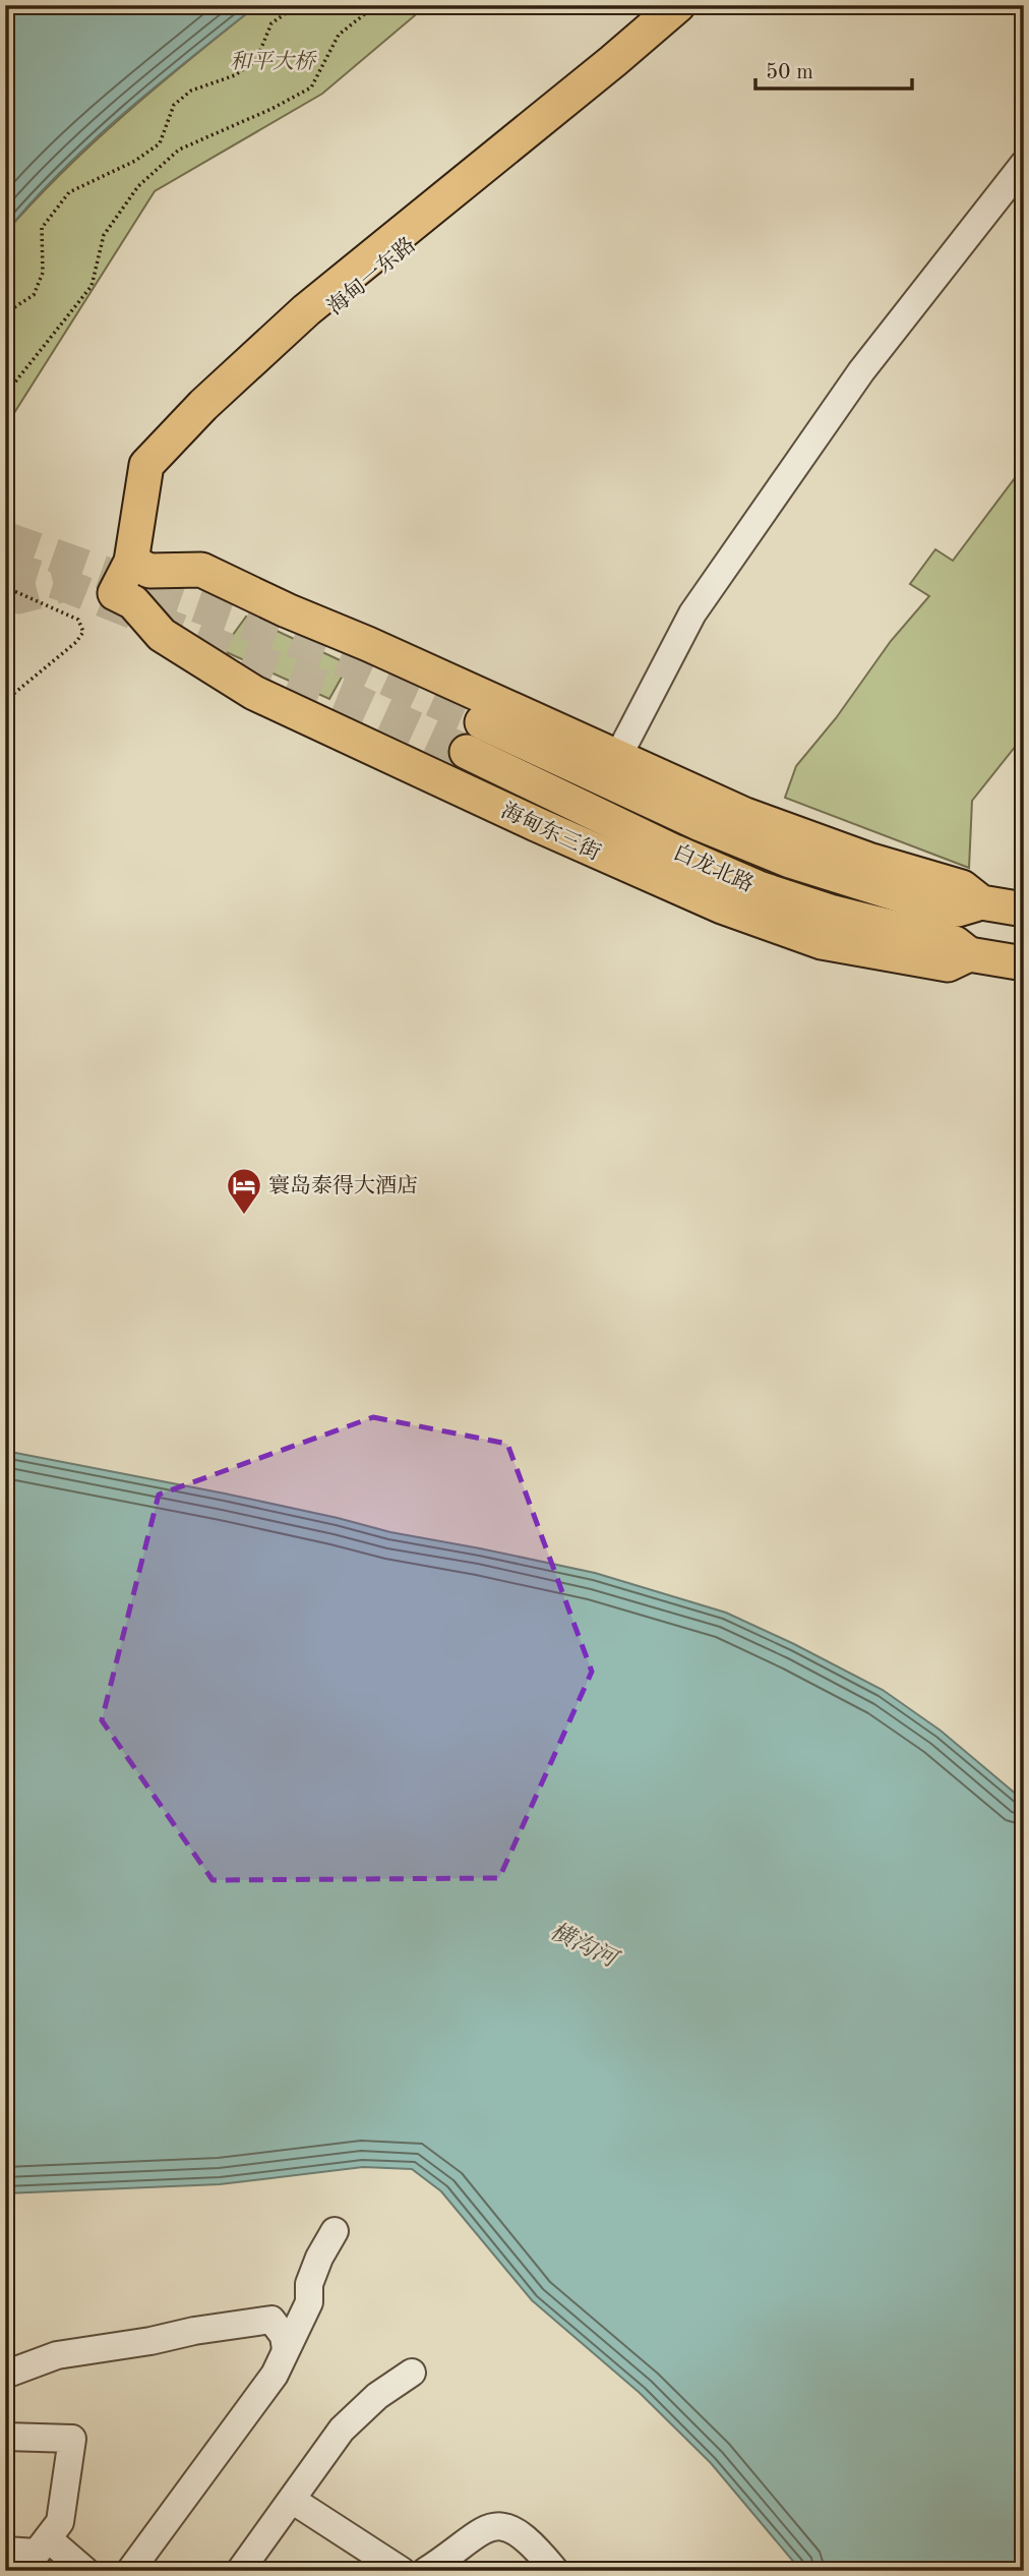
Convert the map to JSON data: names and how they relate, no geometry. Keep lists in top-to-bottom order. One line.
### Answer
{"streets":{"main road":["海甸一东路","海甸东三街","白龙北路"]},"crossings":[["海甸一东路","海甸东三街"],["海甸东三街","白龙北路"]],"water":["横沟河"],"parks":["和平大桥"],"places":{"hotel":["寰岛泰得大酒店"]},"scale_bar":"50 m"}
